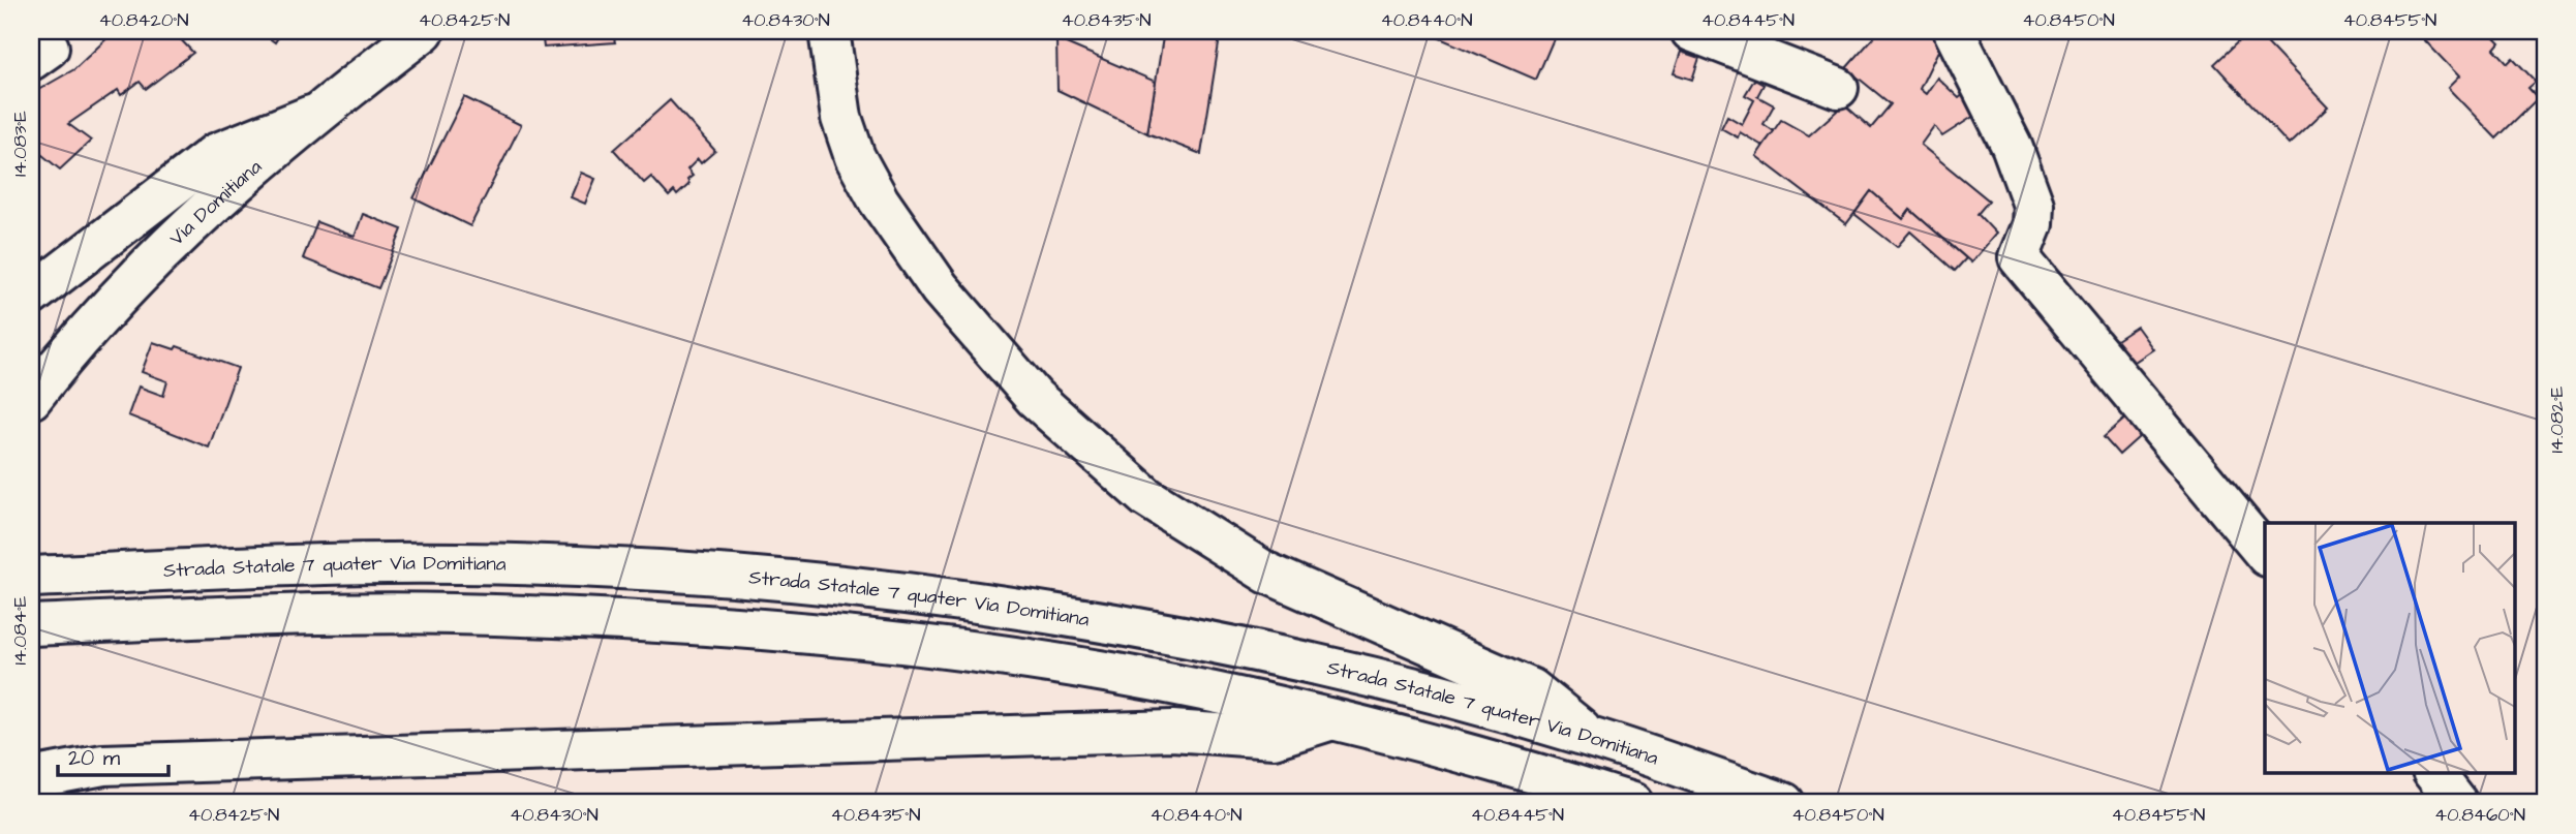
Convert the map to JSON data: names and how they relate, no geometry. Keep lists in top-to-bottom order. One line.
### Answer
{"streets":{"main road":["Via Domitiana","Strada Statale 7 quater Via Domitiana"]},"scale_bar":"20 m","coordinates":["40.8420°N","40.8425°N","40.8430°N","40.8435°N","40.8440°N","40.8445°N","40.8450°N","40.8455°N","14.083°E","14.082°E","14.084°E","40.8460°N"]}
